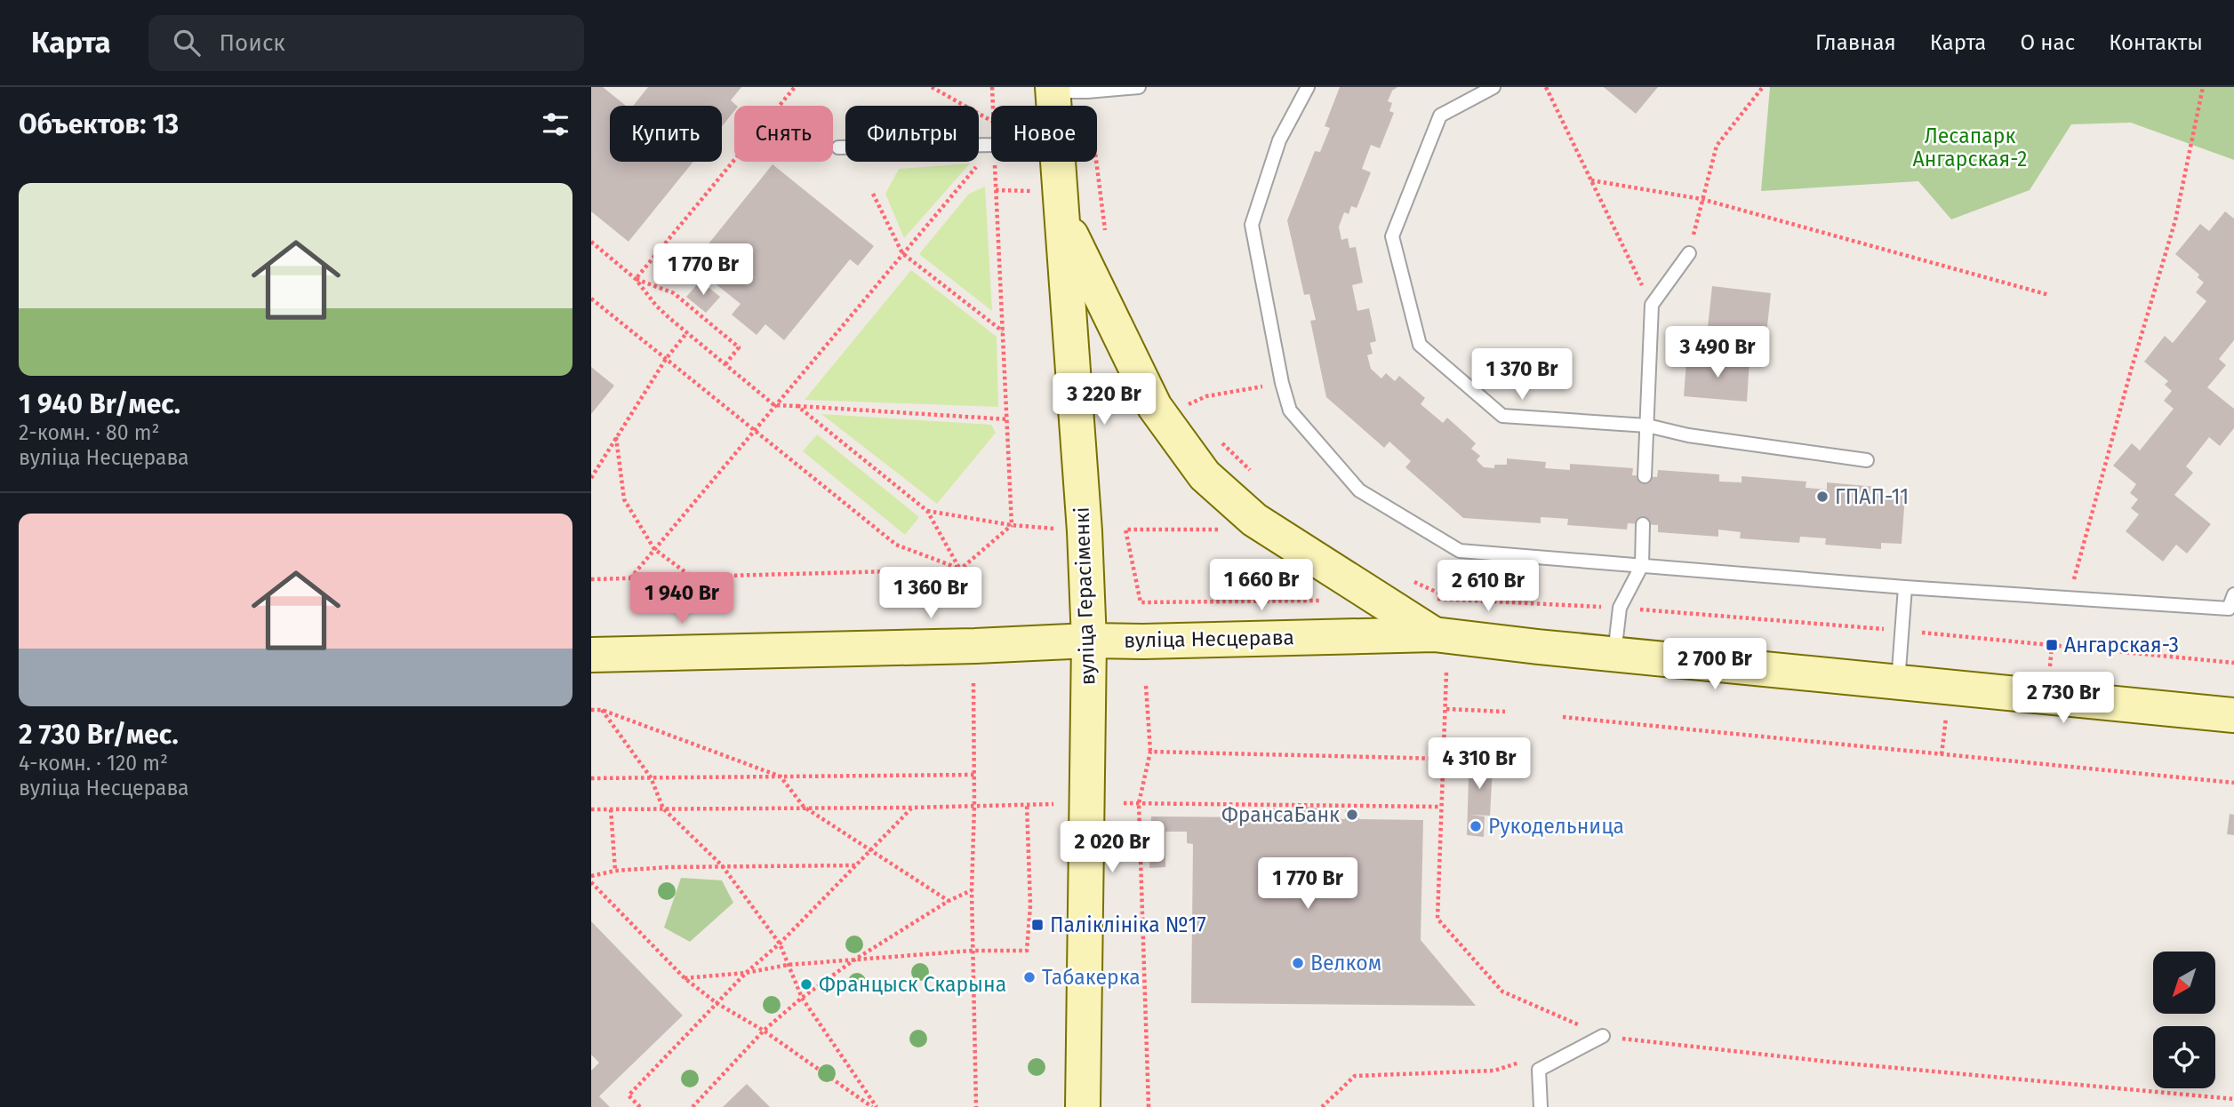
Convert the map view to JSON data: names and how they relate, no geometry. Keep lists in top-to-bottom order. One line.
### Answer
{"streets":{"main road":["вуліца Герасіменкі","вуліца Несцерава"]},"crossings":[["вуліца Герасіменкі","вуліца Несцерава"]],"parks":["Лесапарк Ангарская-2"],"places":{"other":["ГПАП-11","ФрансаБанк","Рукодельница","Велком","Табакерка","Францыск Скарына"],"transit":["Ангарская-3","Паліклініка №17"]},"north":"bottom left","page":{"header":"Карта","search":"Поиск","nav":["Главная","Карта","О нас","Контакты"],"heading":"Объектов: 13","chip":["Купить","Снять","Фильтры","Новое"],"list":[{"name":"1 940 Br/мес.","note":"2-комн. · 80 m² · вуліца Несцерава"},{"name":"2 730 Br/мес.","note":"4-комн. · 120 m² · вуліца Несцерава"}],"price":["1 770 Br","3 490 Br","1 370 Br","3 220 Br","1 660 Br","2 610 Br","1 360 Br","1 940 Br","2 700 Br","2 730 Br","4 310 Br","2 020 Br","1 770 Br"]}}
